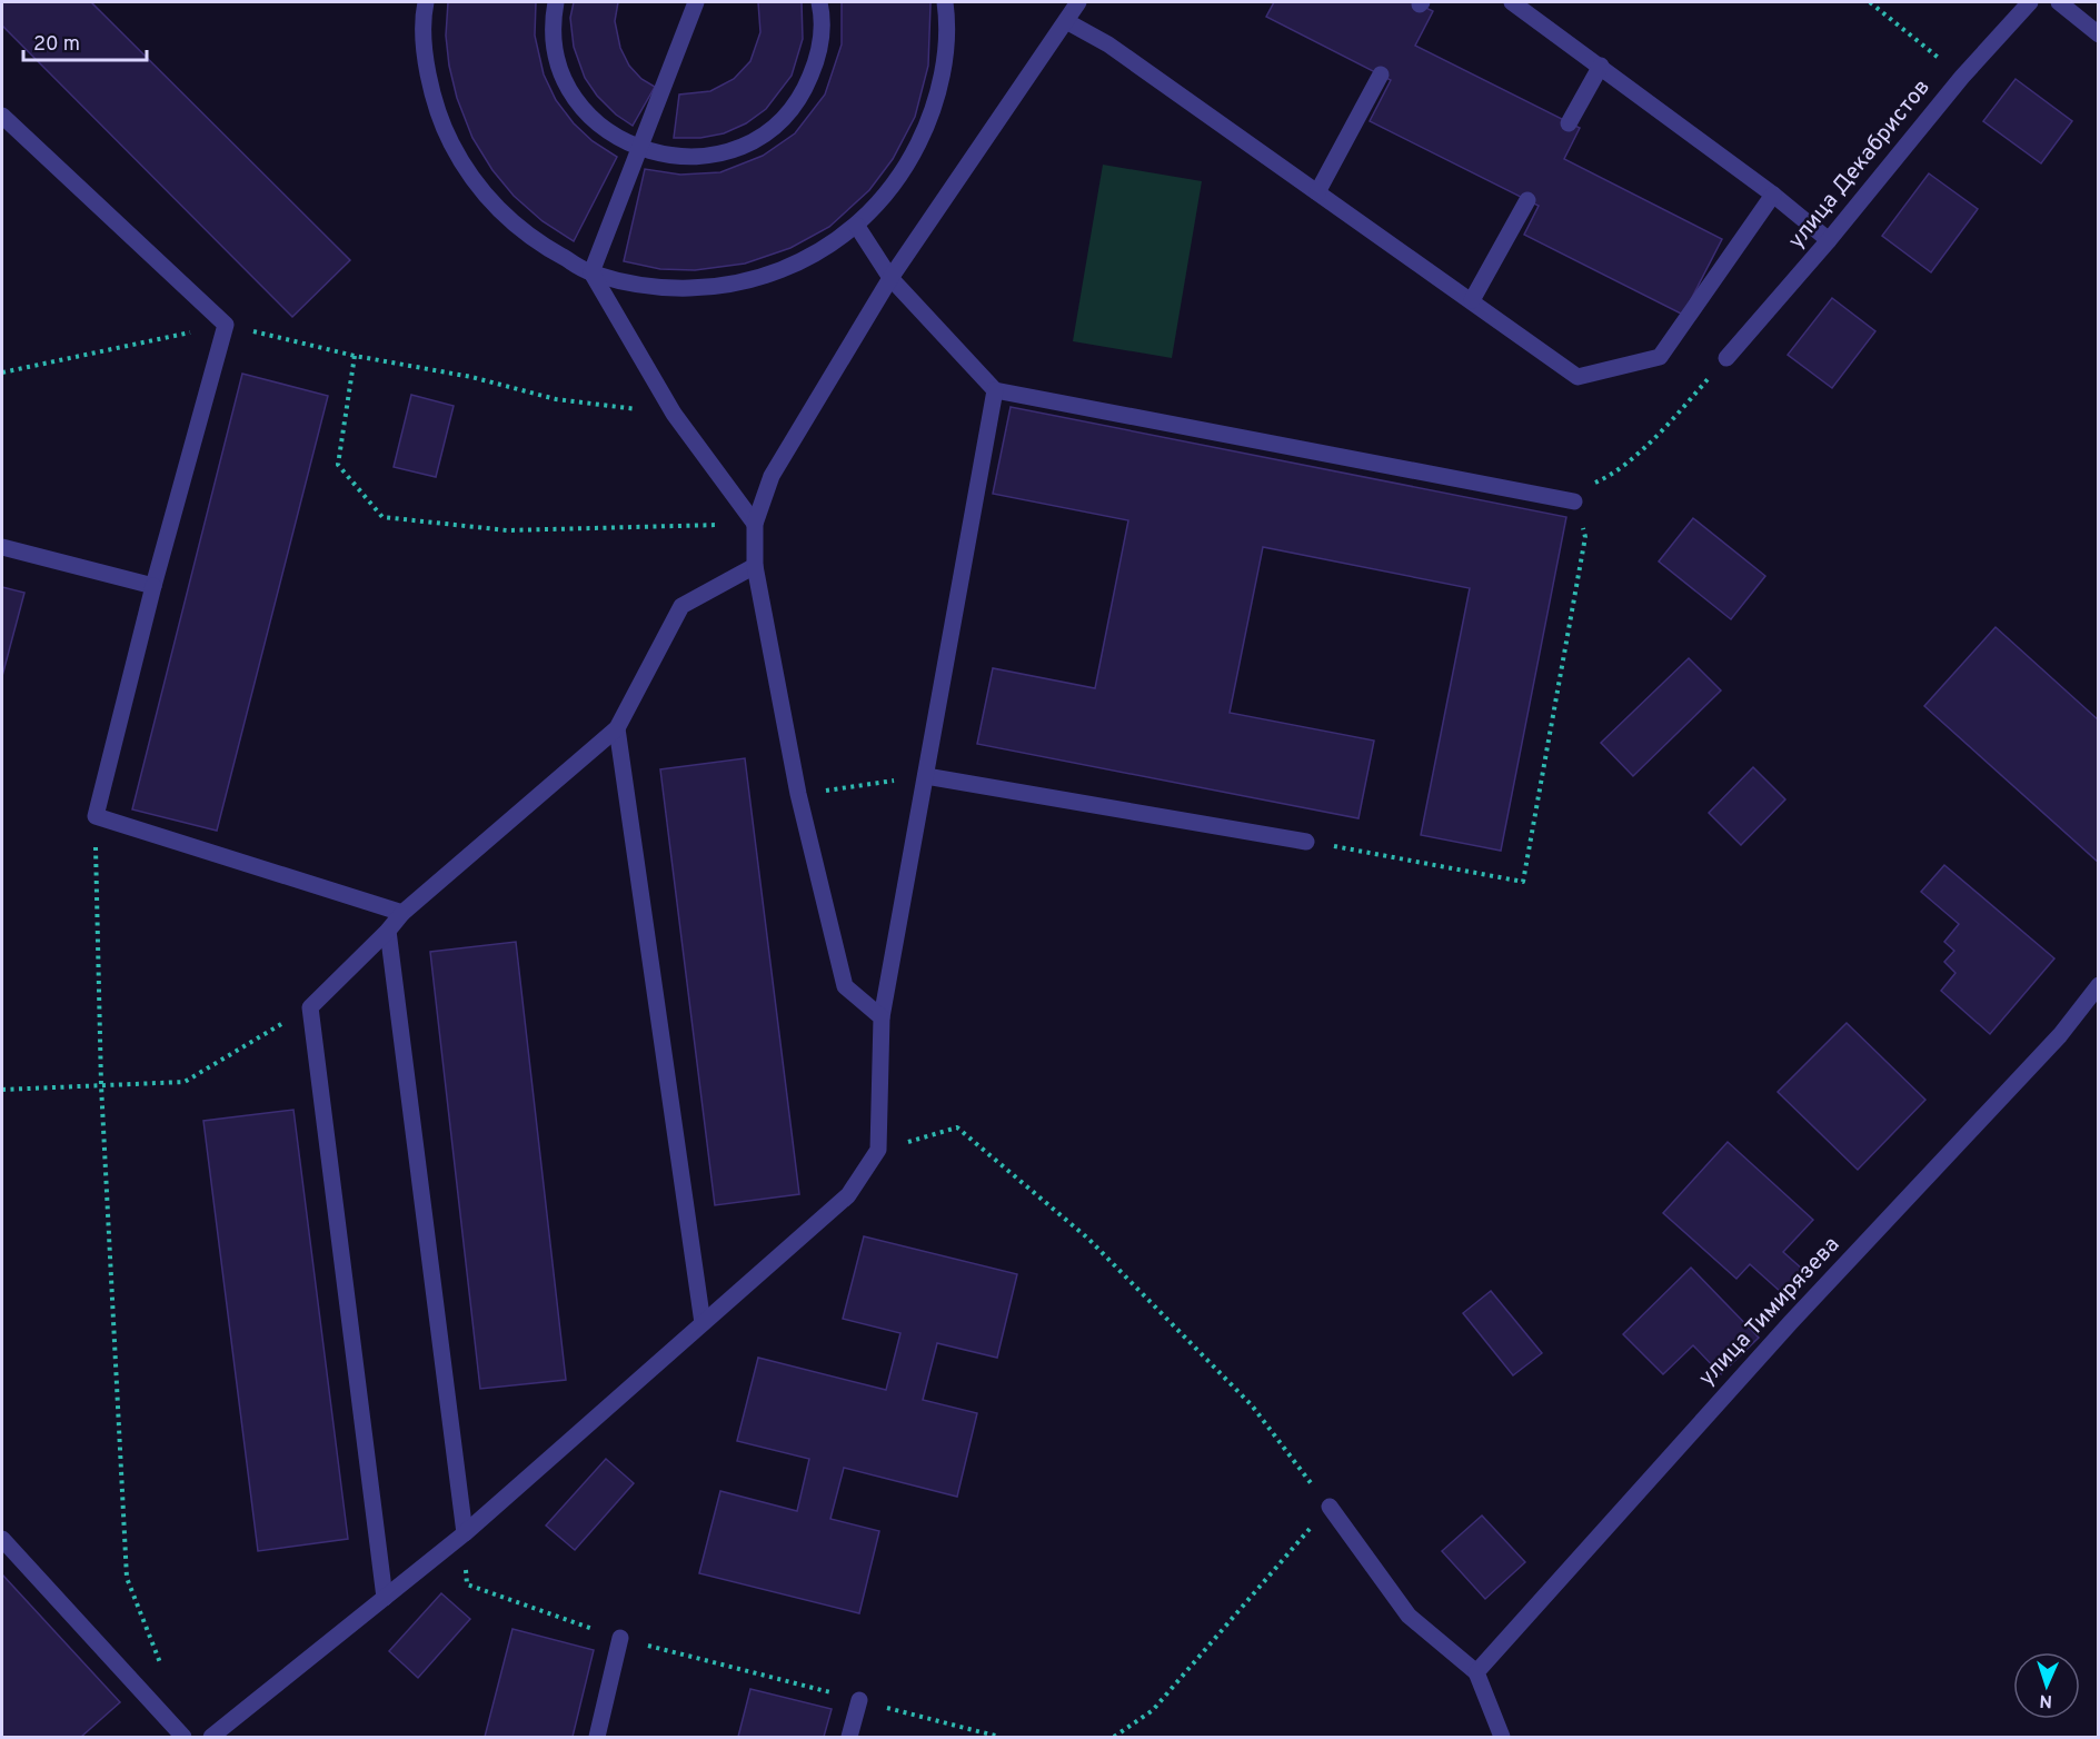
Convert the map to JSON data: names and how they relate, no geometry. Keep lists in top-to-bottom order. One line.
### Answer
{"streets":{"street":["улица Декабристов","улица Тимирязева"]},"scale_bar":"20 m","north":"bottom"}
